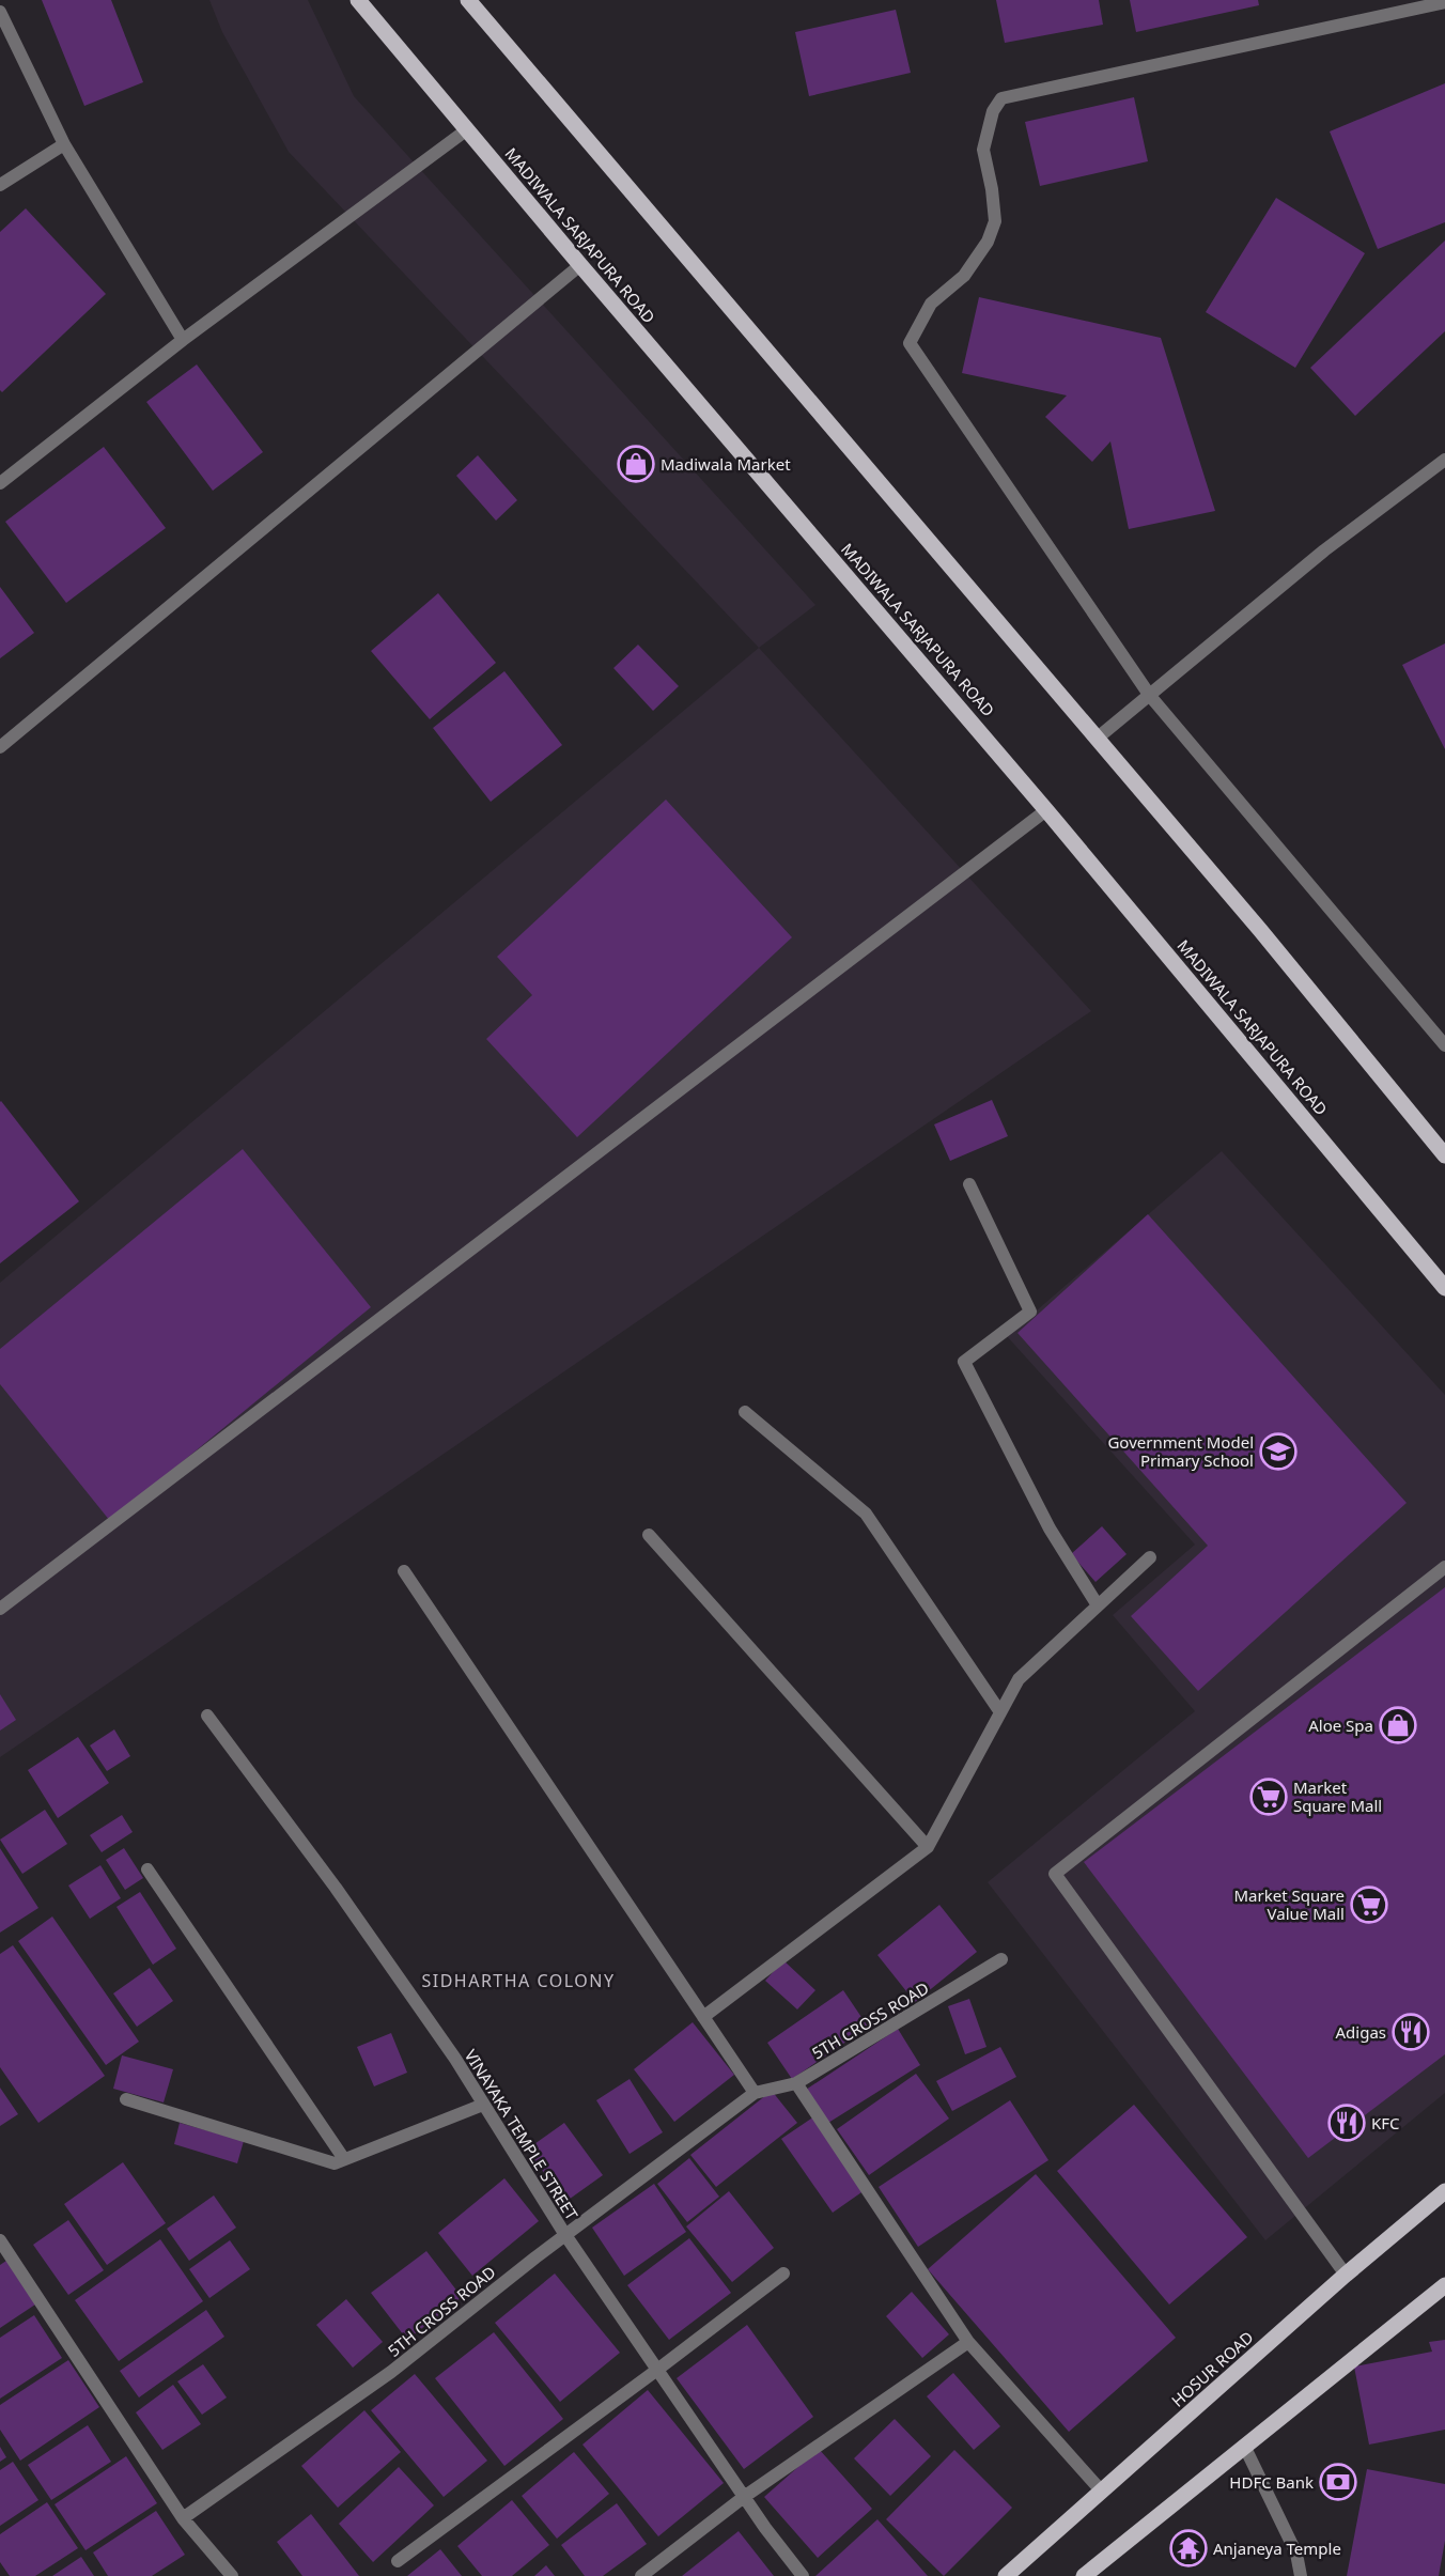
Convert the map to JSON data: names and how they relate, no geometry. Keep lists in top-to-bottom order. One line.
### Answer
{"streets":{"main road":["MADIWALA SARJAPURA ROAD","HOSUR ROAD"],"street":["5TH CROSS ROAD","VINAYAKA TEMPLE STREET"]},"crossings":[["5TH CROSS ROAD","VINAYAKA TEMPLE STREET"]],"districts":["SIDHARTHA COLONY"],"places":{"shop":["Madiwala Market","Aloe Spa"],"school or university":["Government Model Primary School"],"supermarket":["Market Square Mall","Market Square Value Mall"],"restaurant":["Adigas","KFC"],"bank":["HDFC Bank"],"temple":["Anjaneya Temple"]}}
